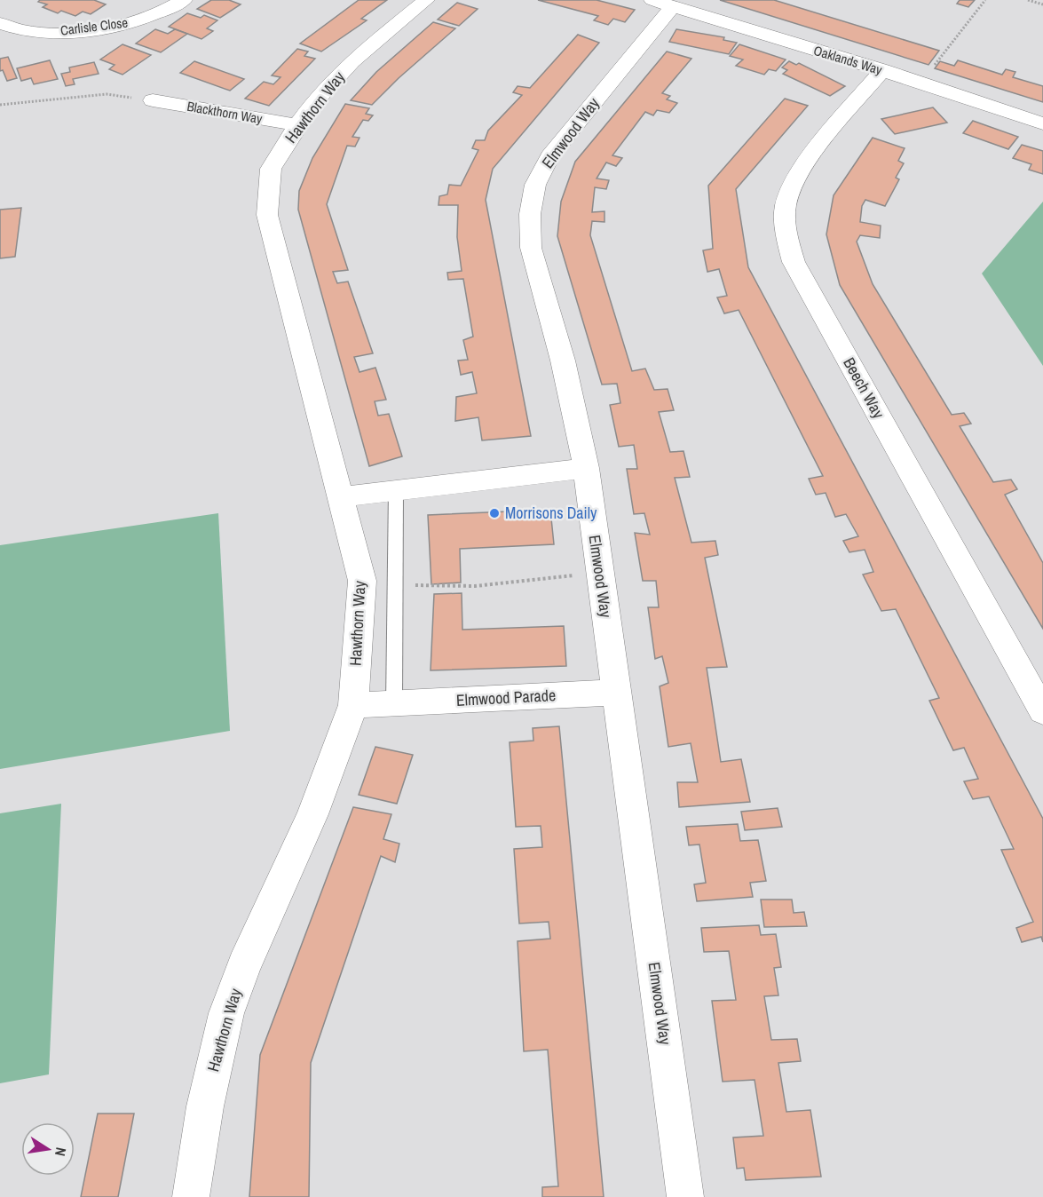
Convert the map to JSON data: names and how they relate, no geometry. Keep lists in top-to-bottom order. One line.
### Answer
{"streets":{"street":["Carlisle Close","Oaklands Way","Hawthorn Way","Blackthorn Way","Elmwood Way","Beech Way","Elmwood Parade"]},"crossings":[["Oaklands Way","Elmwood Way"],["Oaklands Way","Beech Way"],["Hawthorn Way","Blackthorn Way"],["Hawthorn Way","Elmwood Parade"],["Elmwood Way","Elmwood Parade"]],"places":["Morrisons Daily"],"north":"right"}
